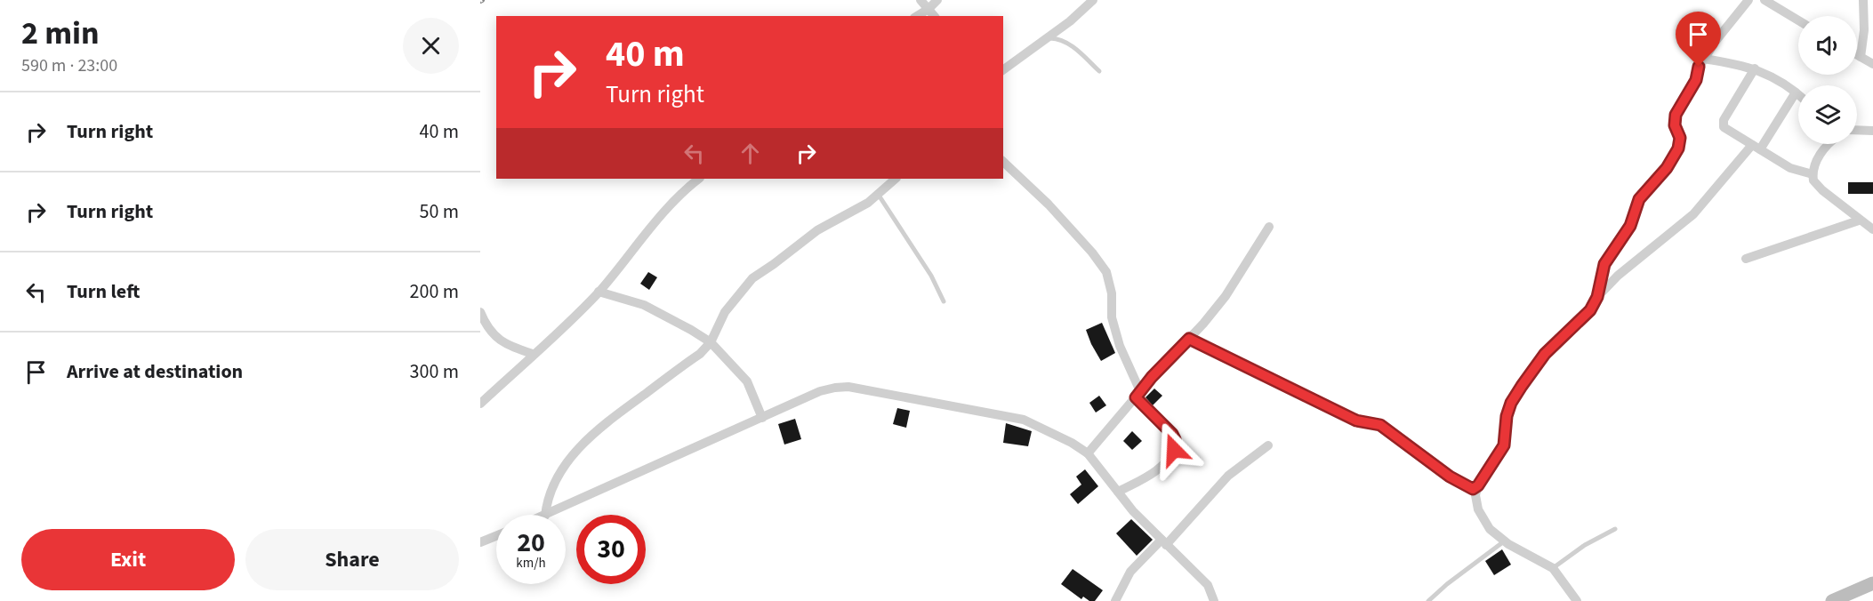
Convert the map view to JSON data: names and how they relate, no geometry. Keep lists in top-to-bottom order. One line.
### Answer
{"page":{"heading":["2 min","590 m · 23:00"],"turn":["40 m","Turn right"],"list":[{"name":"Turn right","value":"40 m"},{"name":"Turn right","value":"50 m"},{"name":"Turn left","value":"200 m"},{"name":"Arrive at destination","value":"300 m"}],"speed":"20 km/h","limit":"30","buttons":["Exit","Share"]}}
